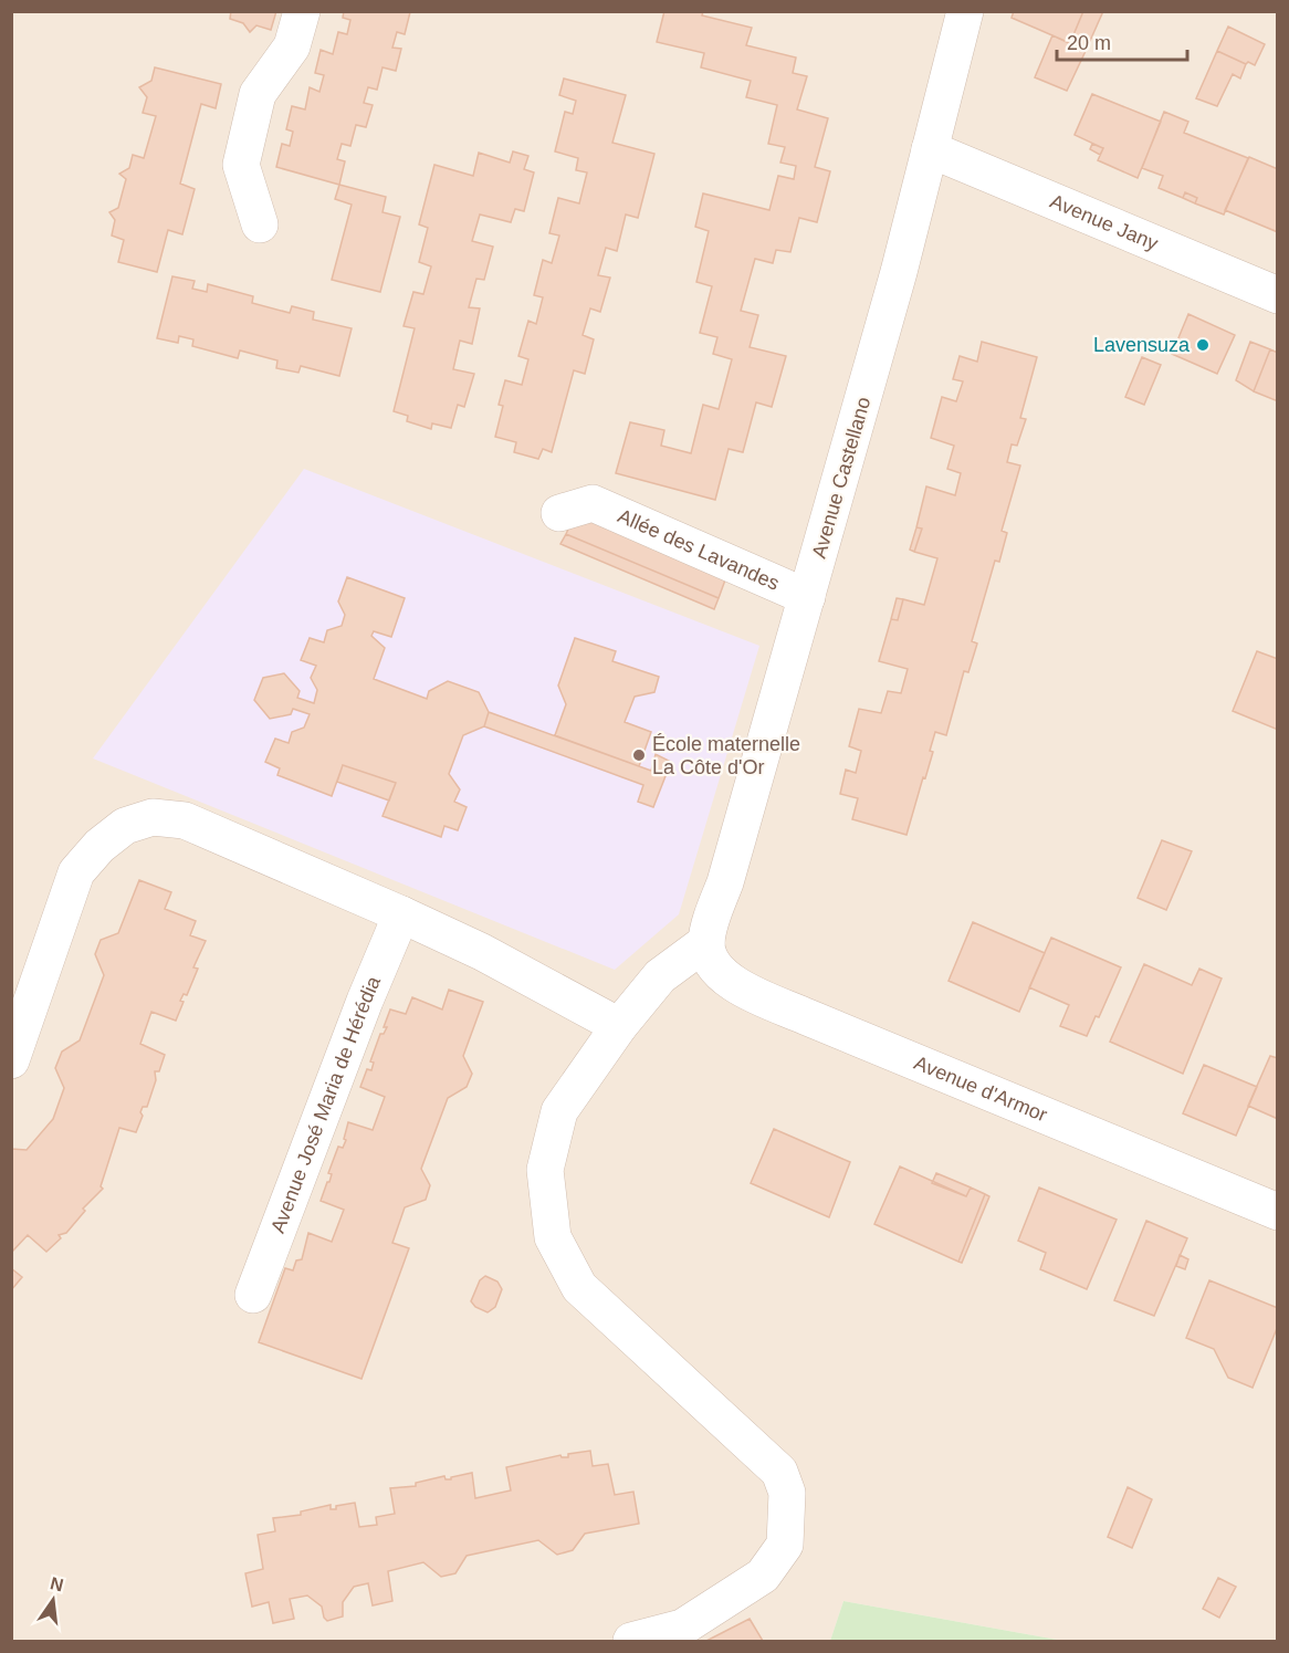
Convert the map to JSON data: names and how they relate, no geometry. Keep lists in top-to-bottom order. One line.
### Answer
{"streets":{"street":["Avenue Jany","Avenue Castellano","Allée des Lavandes","Avenue d'Armor","Avenue José Maria de Hérédia"]},"crossings":[["Avenue Jany","Avenue Castellano"],["Avenue Castellano","Allée des Lavandes"],["Avenue Castellano","Avenue d'Armor"]],"places":["Lavensuza","École maternelle La Côte d'Or"],"scale_bar":"20 m","north":"top"}
